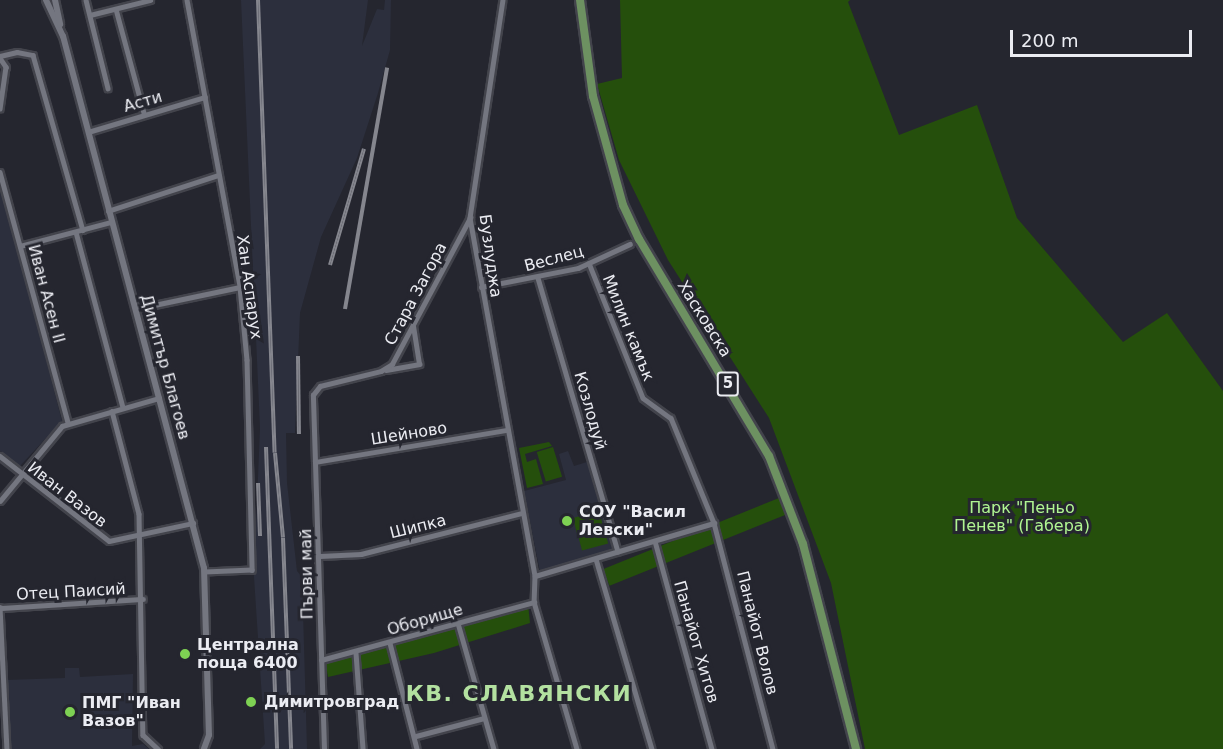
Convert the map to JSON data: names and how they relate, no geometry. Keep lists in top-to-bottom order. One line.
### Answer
{"streets":{"main road":["Хасковска","5"],"street":["Асти","Бузлуджа","Веслец","Хан Аспарух","Иван Асен II","Стара Загора","Милин камък","Димитър Благоев","Козлодуй","Шейново","Иван Вазов","Шипка","Първи май","Отец Паисий","Оборище","Панайот Волов","Панайот Хитов"]},"crossings":[["Асти","Хан Аспарух"],["Асти","Димитър Благоев"],["Бузлуджа","Веслец"],["Бузлуджа","Стара Загора"],["Бузлуджа","Шейново"],["Бузлуджа","Шипка"],["Бузлуджа","Оборище"],["Веслец","Милин камък"],["Веслец","Козлодуй"],["Хан Аспарух","Димитър Благоев"],["Стара Загора","Първи май"],["Милин камък","Панайот Волов"],["Димитър Благоев","Иван Вазов"],["Шейново","Първи май"],["Шипка","Първи май"],["Първи май","Оборище"]],"districts":["КВ. СЛАВЯНСКИ"],"parks":["Парк \"Пеньо Пенев\" (Габера)"],"places":["СОУ \"Васил Левски\"","Централна поща 6400","Димитровград","ПМГ \"Иван Вазов\""],"scale_bar":"200 m"}
